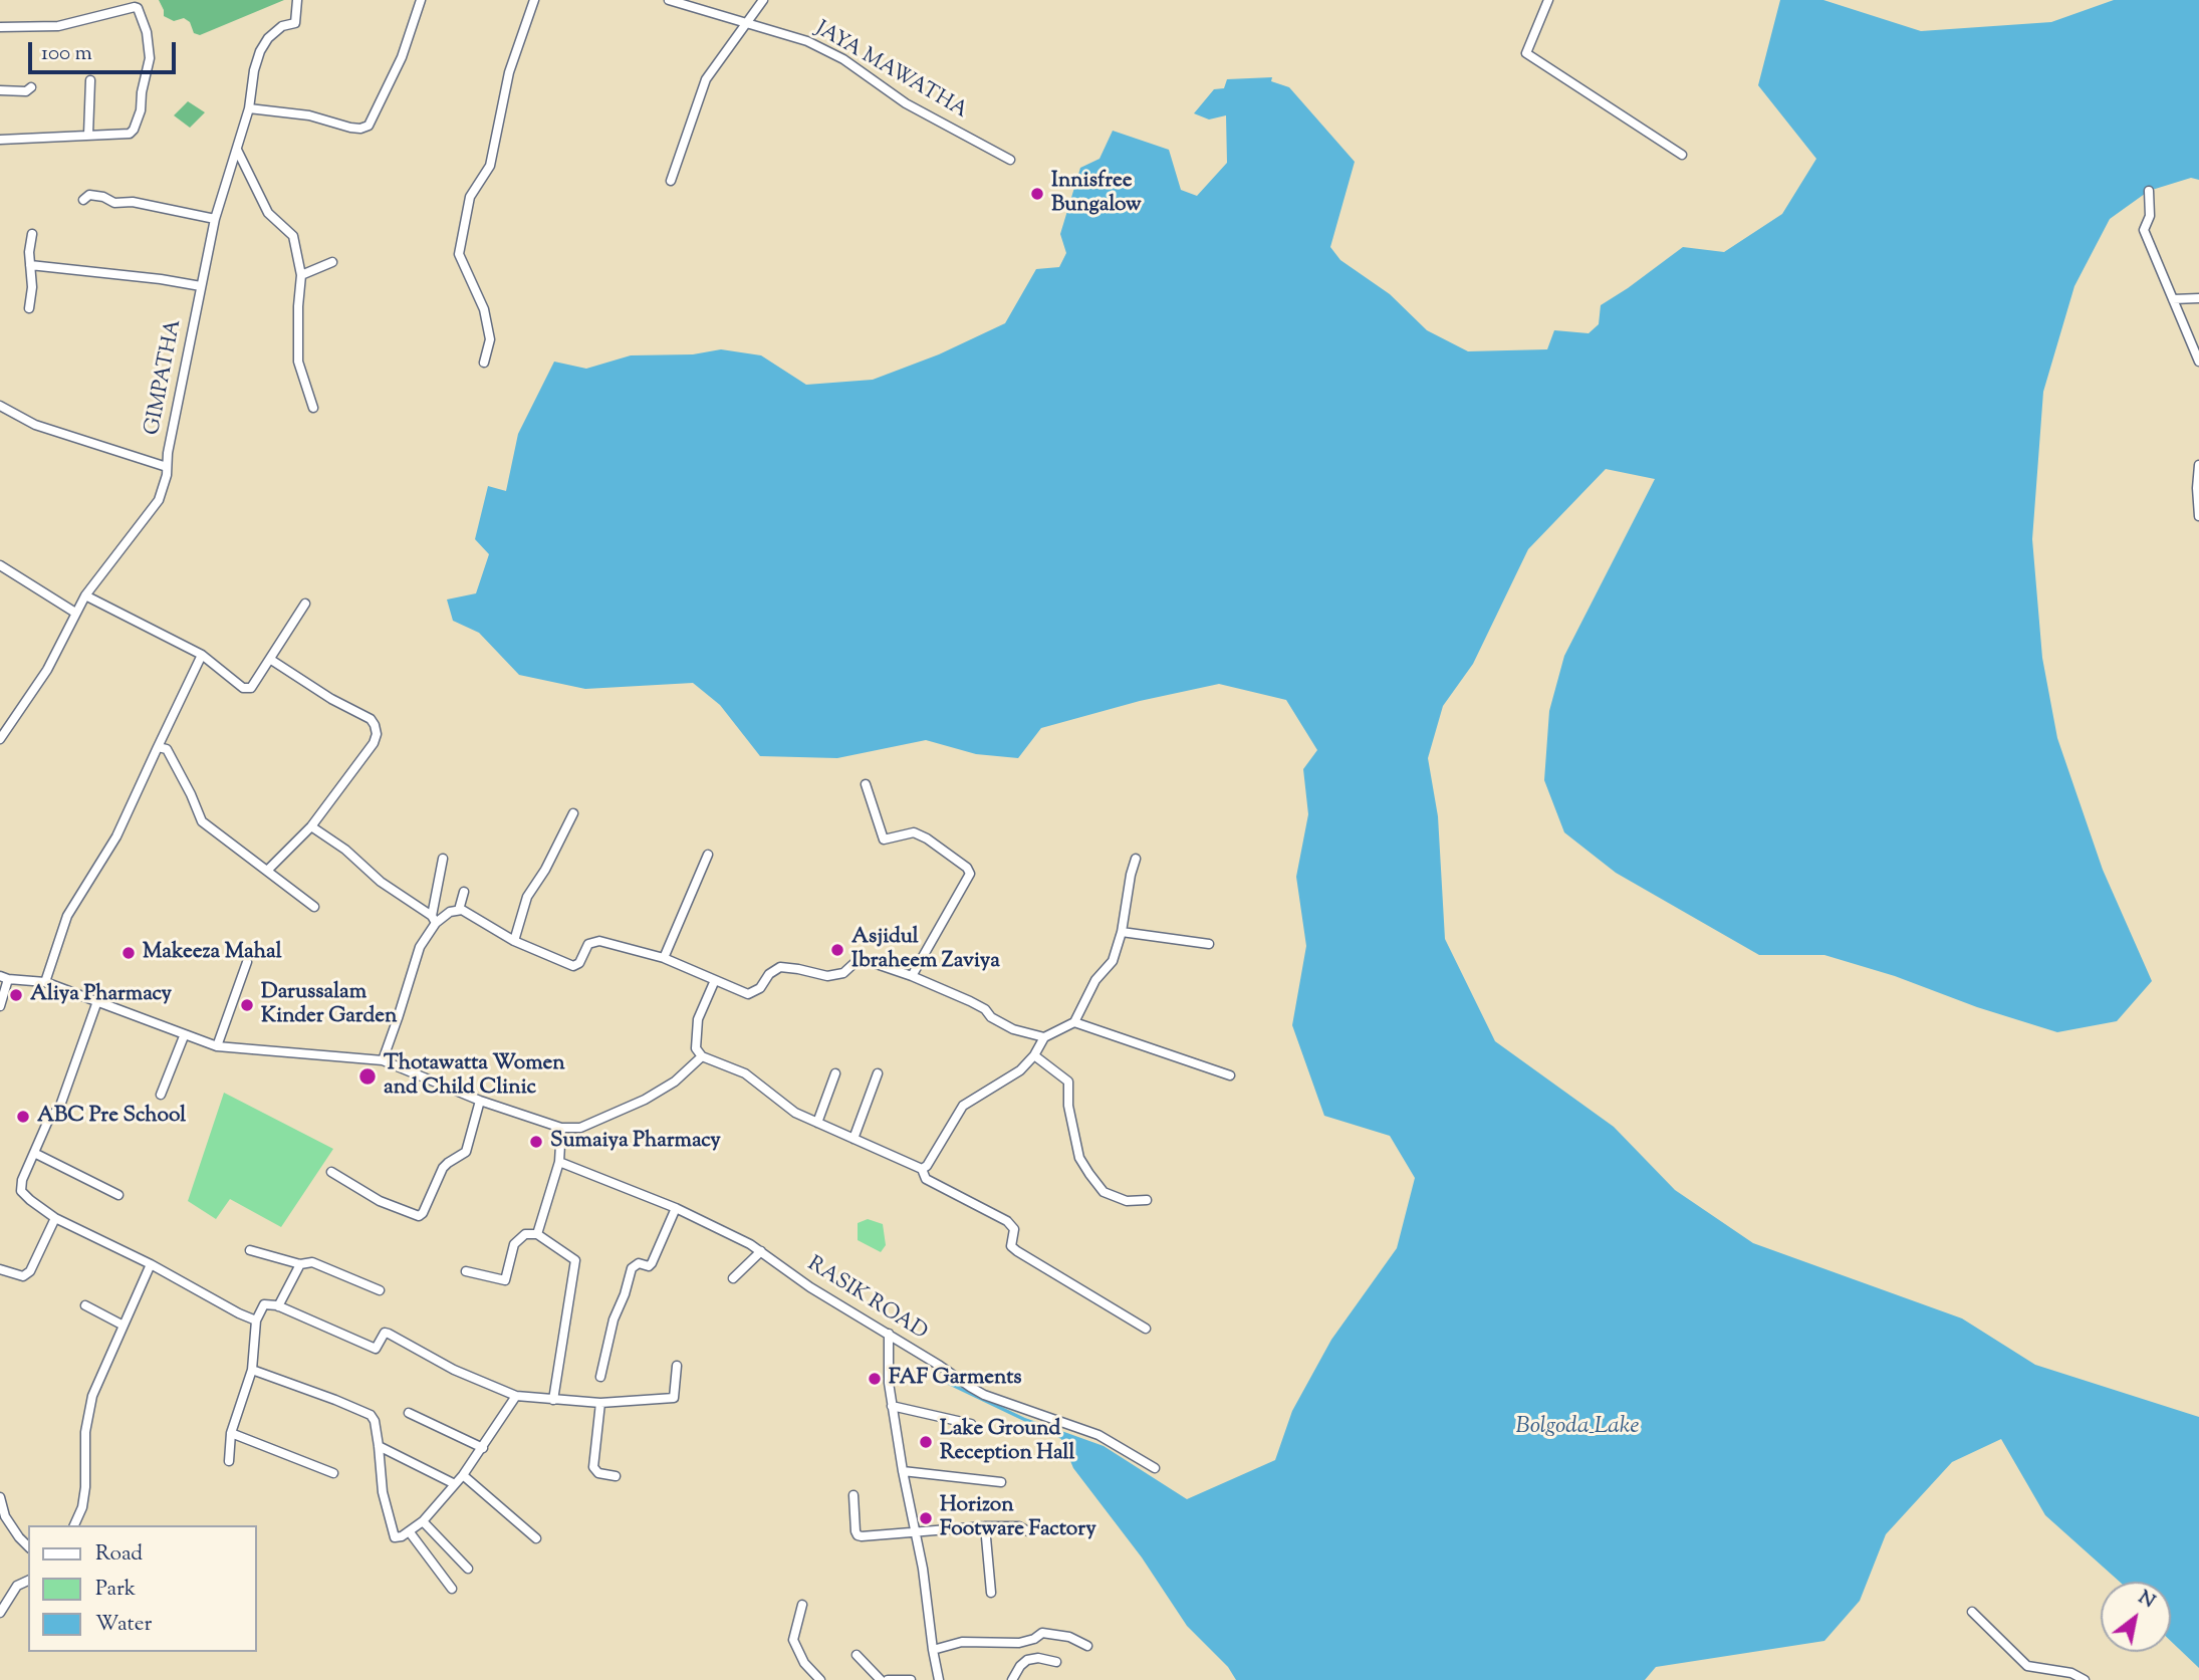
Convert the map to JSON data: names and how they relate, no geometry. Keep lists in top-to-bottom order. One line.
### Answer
{"streets":{"street":["JAYA MAWATHA","GIMPATHA","RASIK ROAD"]},"water":["Bolgoda_Lake"],"places":["Innisfree Bungalow","Asjidul Ibraheem Zaviya","Makeeza Mahal","Aliya Pharmacy","Darussalam Kinder Garden","Thotawatta Women and Child Clinic","ABC Pre School","Sumaiya Pharmacy","FAF Garments","Lake Ground Reception Hall","Horizon Footware Factory"],"legend":["Road","Park","Water"],"scale_bar":"100 m","north":"top right"}
